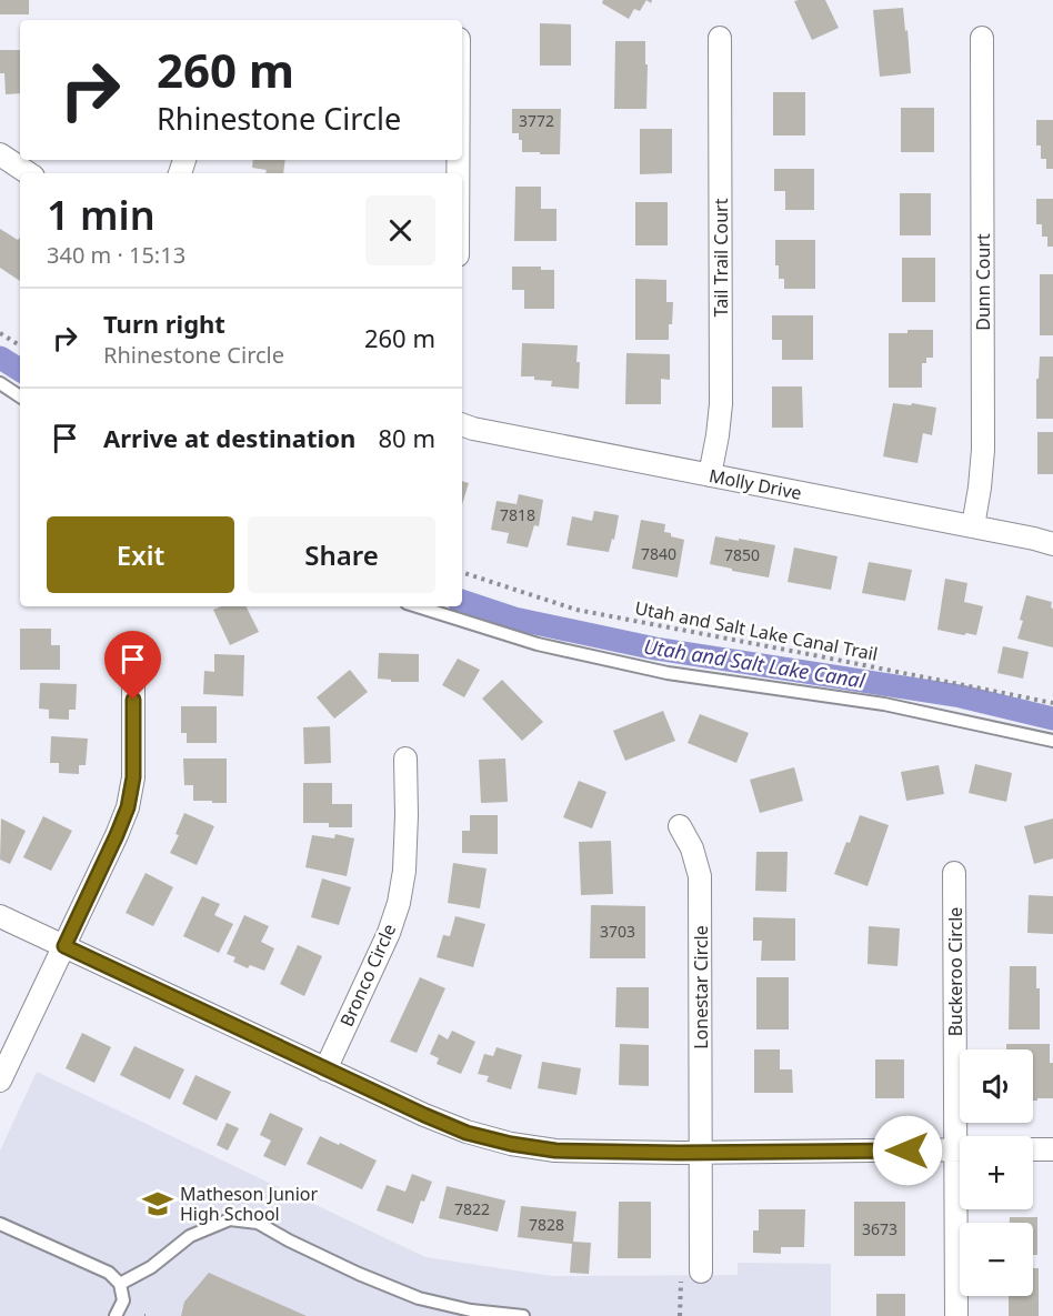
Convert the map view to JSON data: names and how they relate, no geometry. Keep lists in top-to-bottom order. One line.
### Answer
{"streets":{"street":["Tail Trail Court","Dunn Court","Molly Drive","Buckeroo Circle","Bronco Circle","Lonestar Circle"],"path":["Utah and Salt Lake Canal Trail"]},"crossings":[["Tail Trail Court","Molly Drive"],["Dunn Court","Molly Drive"]],"water":["Utah and Salt Lake Canal"],"places":{"school or university":["Matheson Junior High School"]},"house_numbers":["3772","7818","7840","7850","3703","7822","7828","3673"],"page":{"turn":["260 m","Rhinestone Circle"],"heading":["1 min","340 m · 15:13"],"list":[{"name":"Turn right","note":"Rhinestone Circle","value":"260 m"},{"name":"Arrive at destination","value":"80 m"}],"buttons":["Exit","Share"],"map_buttons":["+","−"]}}
